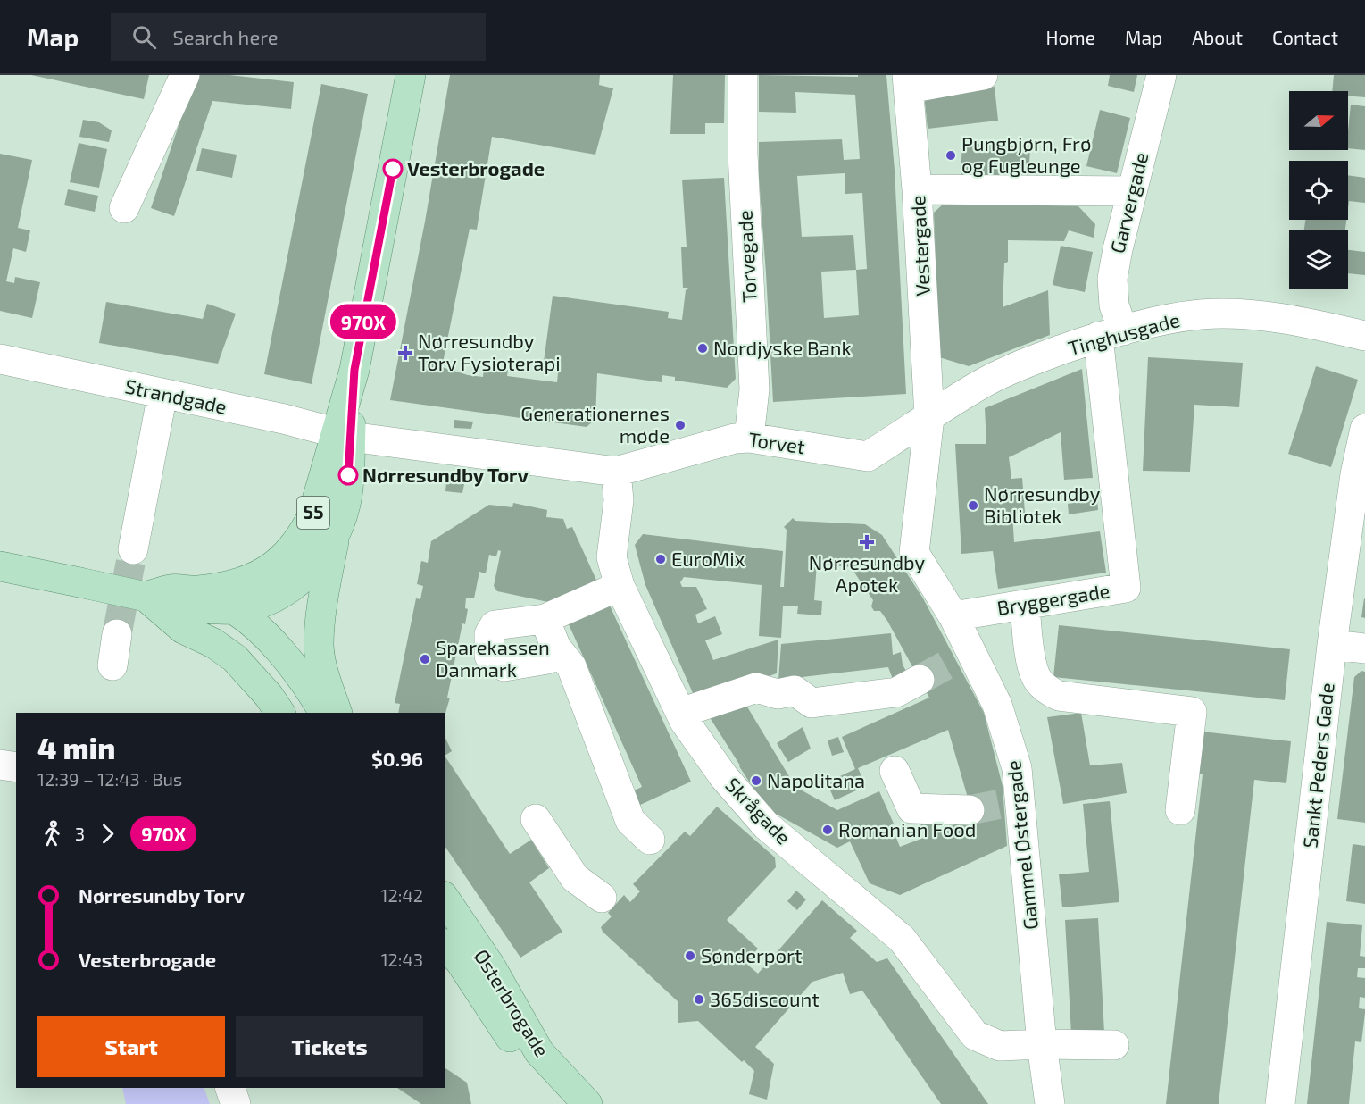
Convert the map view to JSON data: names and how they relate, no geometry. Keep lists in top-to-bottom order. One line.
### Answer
{"streets":{"main road":["55","Østerbrogade"],"street":["Garvergade","Vestergade","Torvegade","Tinghusgade","Strandgade","Torvet","Bryggergade","Sankt Peders Gade","Skrågade","Gammel Østergade"]},"crossings":[["Garvergade","Tinghusgade"],["Garvergade","Bryggergade"],["Vestergade","Tinghusgade"],["Vestergade","Torvet"],["Vestergade","Gammel Østergade"],["Torvegade","Torvet"],["Tinghusgade","Torvet"],["Tinghusgade","Bryggergade"],["Tinghusgade","Gammel Østergade"],["Strandgade","Torvet"],["Strandgade","55"],["Strandgade","Skrågade"],["Torvet","Skrågade"],["Torvet","Gammel Østergade"],["Bryggergade","Gammel Østergade"],["Skrågade","Gammel Østergade"]],"places":{"other":["Pungbjørn, Frø og Fugleunge","Vesterbrogade","Nordjyske Bank","Generationernes møde","Nørresundby Torv","Nørresundby Bibliotek","EuroMix","Sparekassen Danmark","Napolitana","Romanian Food","Sønderport","365discount"],"health":["Nørresundby Torv Fysioterapi","Nørresundby Apotek"]},"lines":["bus line 970X"],"north":"right","page":{"header":"Map","search":"Search here","nav":["Home","Map","About","Contact"],"on_map":"970X","heading":["4 min","12:39 – 12:43 · Bus","$0.96"],"legs":["3","970X"],"list":[{"name":"Nørresundby Torv","value":"12:42"},{"name":"Vesterbrogade","value":"12:43"}],"buttons":["Start","Tickets"]}}
